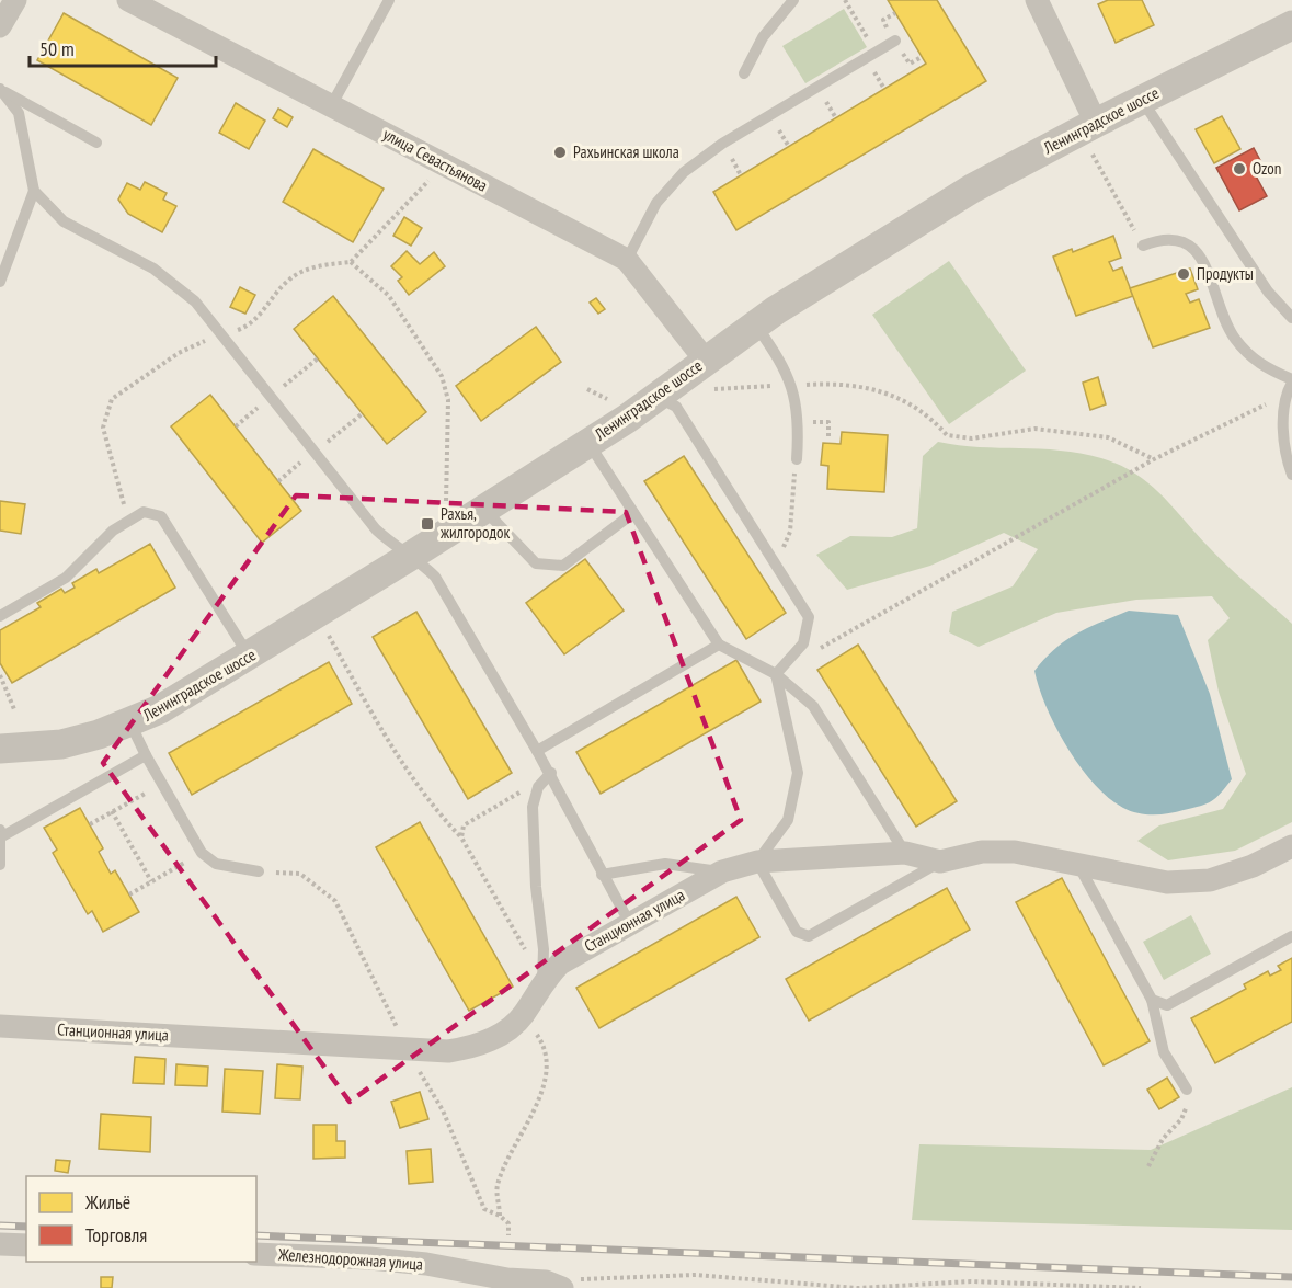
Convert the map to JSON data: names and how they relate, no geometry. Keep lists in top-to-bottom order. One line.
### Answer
{"streets":{"street":["Ленинградское шоссе","улица Севастьянова","Станционная улица","Железнодорожная улица"]},"crossings":[["Ленинградское шоссе","улица Севастьянова"]],"places":{"other":["Рахьинская школа","Ozon","Продукты"],"transit":["Рахья, жилгородок"]},"legend":["Жильё","Торговля"],"scale_bar":"50 m"}
